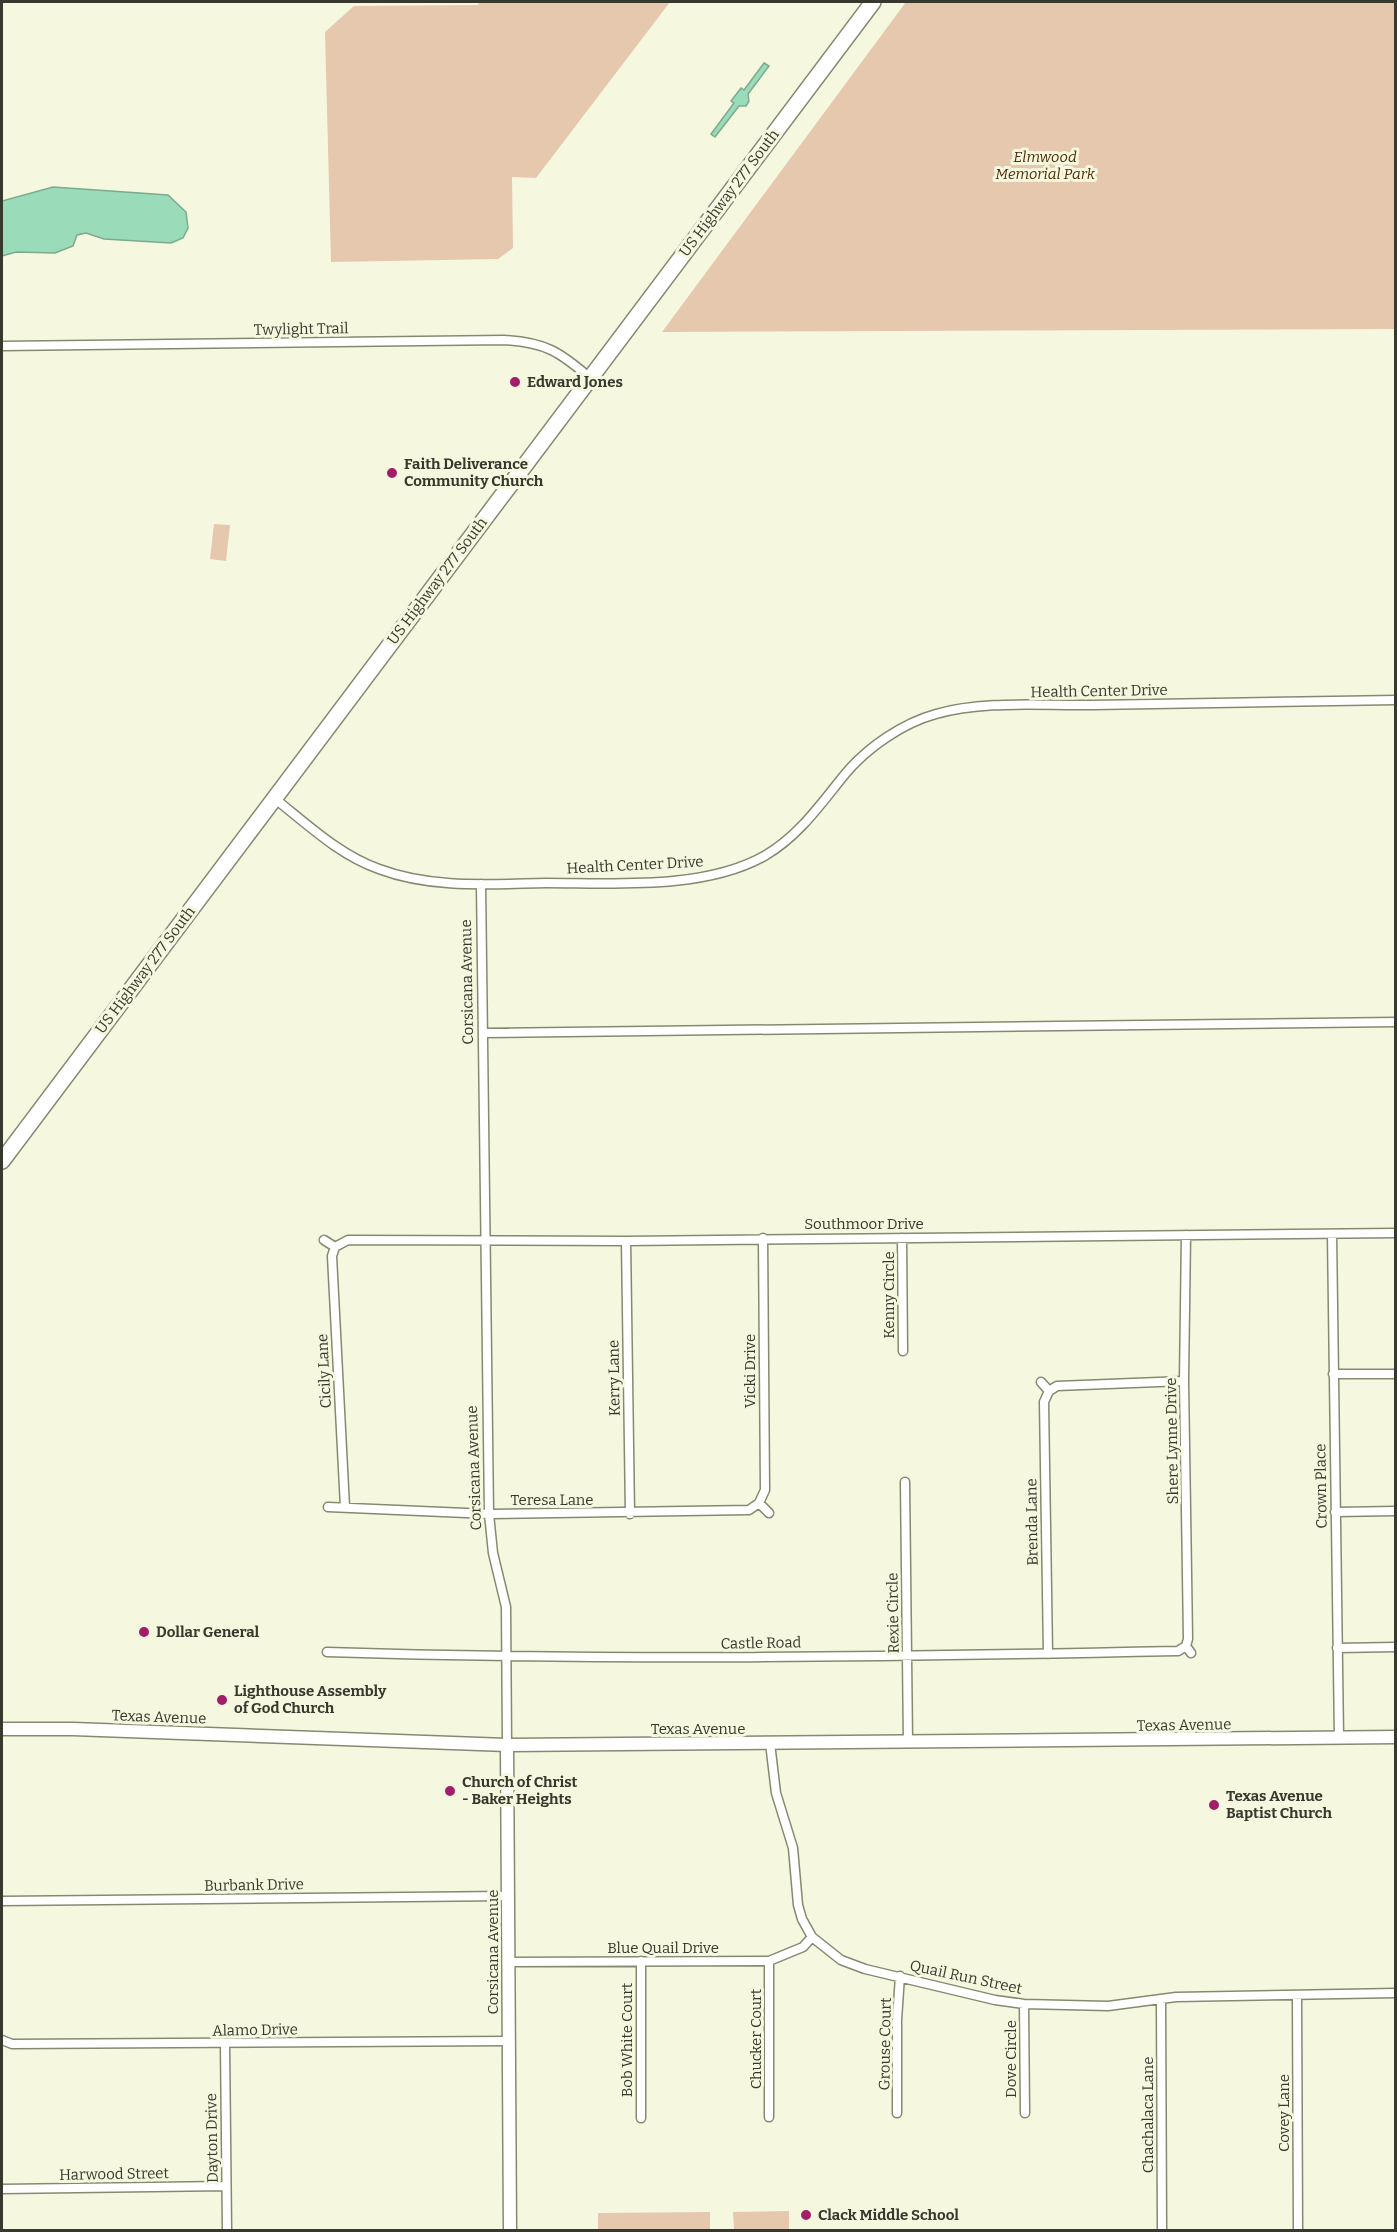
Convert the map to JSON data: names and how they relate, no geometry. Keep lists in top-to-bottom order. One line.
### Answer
{"streets":{"highway":["US Highway 277 South"],"street":["Twylight Trail","Health Center Drive","Corsicana Avenue","Southmoor Drive","Kenny Circle","Cicily Lane","Vicki Drive","Kerry Lane","Shere Lynne Drive","Crown Place","Teresa Lane","Brenda Lane","Rexie Circle","Castle Road","Texas Avenue","Burbank Drive","Blue Quail Drive","Quail Run Street","Alamo Drive","Chucker Court","Bob White Court","Grouse Court","Dove Circle","Covey Lane","Chachalaca Lane","Dayton Drive","Harwood Street"]},"crossings":[["US Highway 277 South","Twylight Trail"],["US Highway 277 South","Health Center Drive"],["Health Center Drive","Corsicana Avenue"],["Corsicana Avenue","Southmoor Drive"],["Corsicana Avenue","Teresa Lane"],["Corsicana Avenue","Castle Road"],["Corsicana Avenue","Texas Avenue"],["Corsicana Avenue","Burbank Drive"],["Corsicana Avenue","Blue Quail Drive"],["Corsicana Avenue","Alamo Drive"],["Southmoor Drive","Kenny Circle"],["Southmoor Drive","Cicily Lane"],["Southmoor Drive","Vicki Drive"],["Southmoor Drive","Kerry Lane"],["Southmoor Drive","Shere Lynne Drive"],["Southmoor Drive","Crown Place"],["Cicily Lane","Teresa Lane"],["Vicki Drive","Teresa Lane"],["Kerry Lane","Teresa Lane"],["Shere Lynne Drive","Castle Road"],["Crown Place","Texas Avenue"],["Brenda Lane","Castle Road"],["Rexie Circle","Castle Road"],["Rexie Circle","Texas Avenue"],["Texas Avenue","Quail Run Street"],["Blue Quail Drive","Quail Run Street"],["Blue Quail Drive","Chucker Court"],["Blue Quail Drive","Bob White Court"],["Quail Run Street","Grouse Court"],["Quail Run Street","Dove Circle"],["Quail Run Street","Covey Lane"],["Quail Run Street","Chachalaca Lane"],["Alamo Drive","Dayton Drive"],["Dayton Drive","Harwood Street"]],"parks":["Elmwood Memorial Park"],"places":["Edward Jones","Faith Deliverance Community Church","Dollar General","Lighthouse Assembly of God Church","Church of Christ - Baker Heights","Texas Avenue Baptist Church","Clack Middle School"]}
